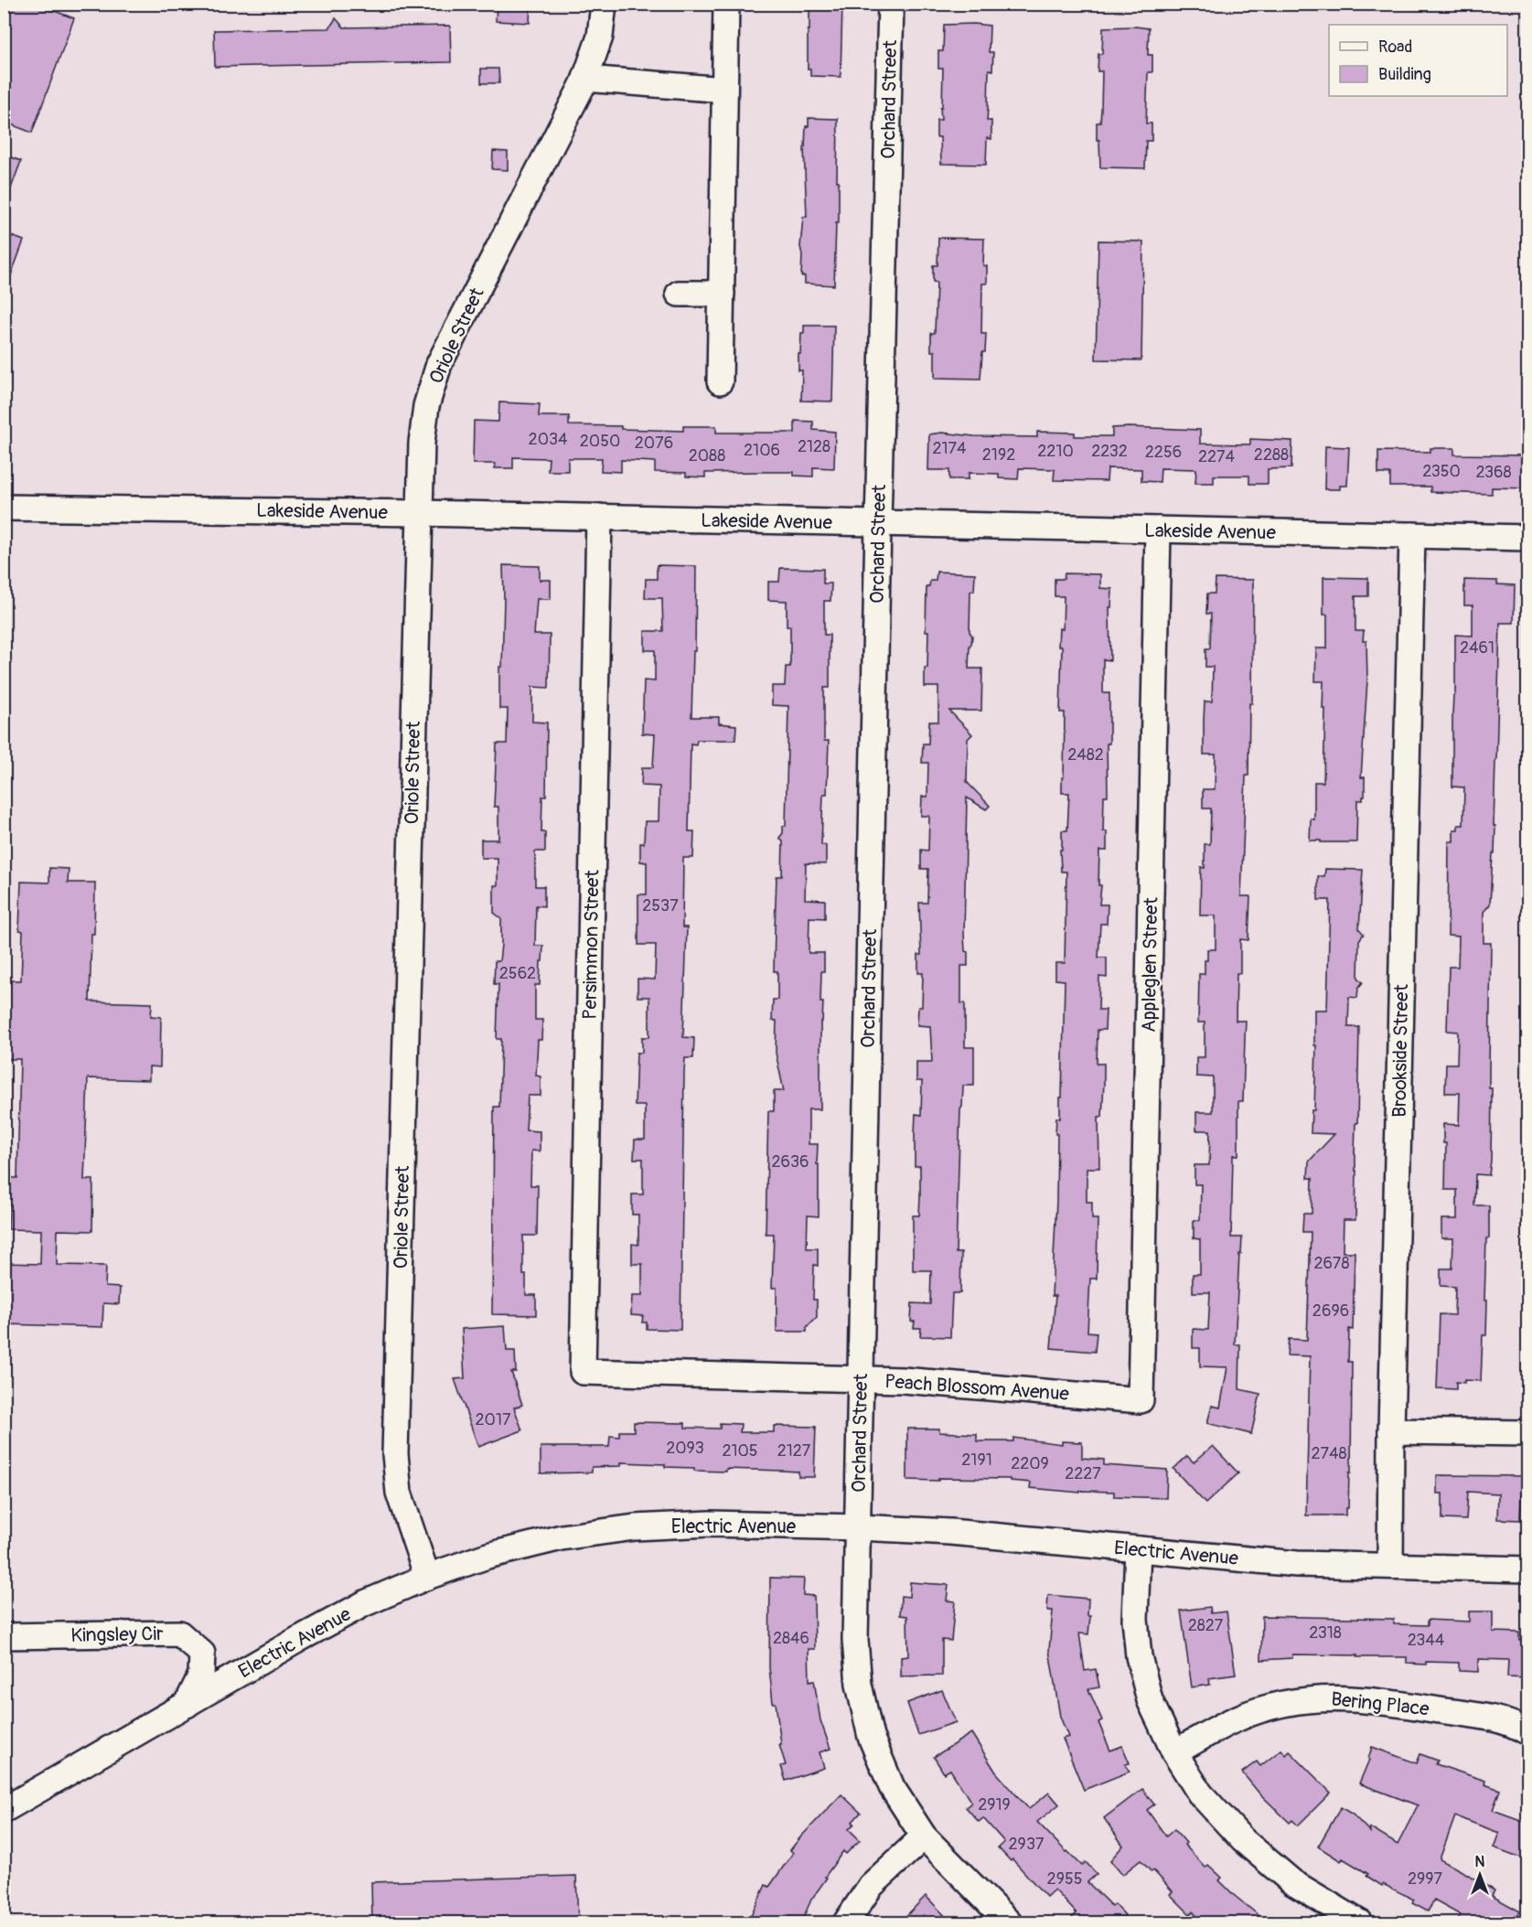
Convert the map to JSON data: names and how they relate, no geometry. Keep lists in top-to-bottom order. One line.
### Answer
{"streets":{"street":["Orchard Street","Oriole Street","Lakeside Avenue","Persimmon Street","Appleglen Street","Brookside Street","Peach Blossom Avenue","Electric Avenue","Kingsley Cir","Bering Place"]},"crossings":[["Orchard Street","Lakeside Avenue"],["Orchard Street","Peach Blossom Avenue"],["Orchard Street","Electric Avenue"],["Oriole Street","Lakeside Avenue"],["Oriole Street","Electric Avenue"],["Lakeside Avenue","Persimmon Street"],["Lakeside Avenue","Appleglen Street"],["Lakeside Avenue","Brookside Street"],["Persimmon Street","Peach Blossom Avenue"],["Appleglen Street","Peach Blossom Avenue"],["Brookside Street","Electric Avenue"],["Electric Avenue","Kingsley Cir"]],"house_numbers":["2034","2050","2076","2128","2174","2106","2210","2232","2256","2192","2288","2088","2274","2350","2368","2461","2482","2537","2562","2636","2678","2696","2017","2093","2105","2127","2748","2191","2209","2227","2827","2318","2846","2344","2919","2937","2955","2997"],"legend":["Road","Building"],"north":"top"}
